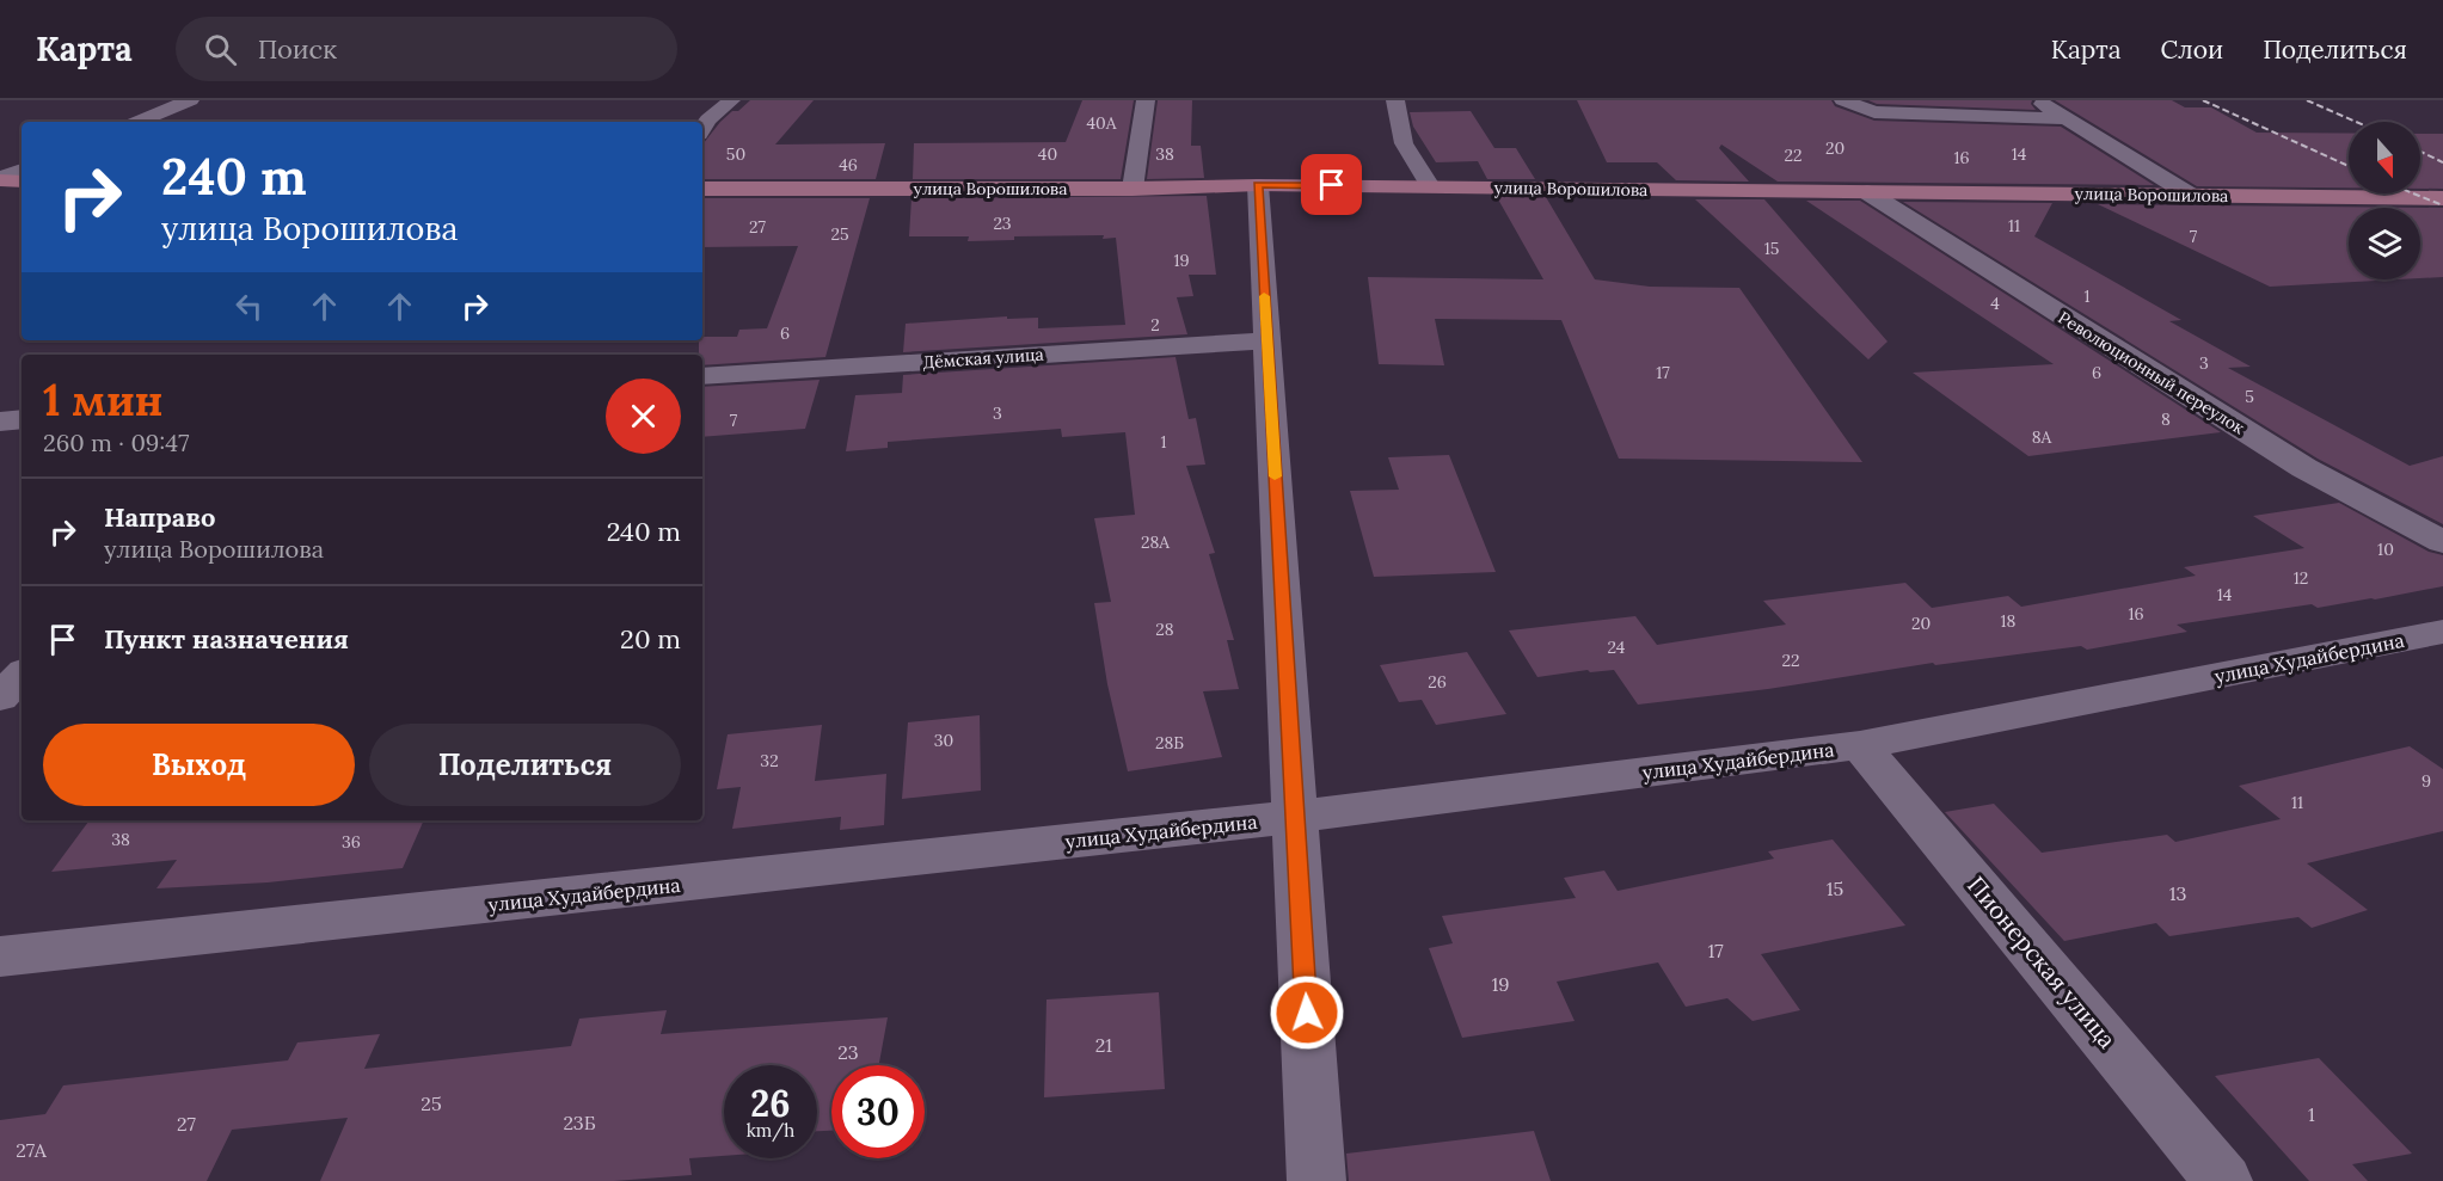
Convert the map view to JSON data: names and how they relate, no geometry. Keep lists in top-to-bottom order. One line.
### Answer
{"streets":{"street":["улица Ворошилова","Дёмская улица","Революционный переулок","улица Худайбердина","Пионерская улица"]},"crossings":[["улица Ворошилова","Революционный переулок"],["улица Худайбердина","Пионерская улица"]],"house_numbers":["40А","20","50","40","38","14","22","16","46","23","11","27","25","7","15","19","1","4","2","6","3","17","6","5","3","8","7","8А","1","28А","10","12","14","16","18","20","28","24","22","26","30","28Б","32","9","11","38","36","15","13","17","19","21","23","25","1","23Б","27","27А"],"north":"bottom","page":{"header":"Карта","search":"Поиск","nav":["Карта","Слои","Поделиться"],"turn":["240 m","улица Ворошилова"],"heading":["1 мин","260 m · 09:47"],"list":[{"name":"Направо","note":"улица Ворошилова","value":"240 m"},{"name":"Пункт назначения","value":"20 m"}],"buttons":["Выход","Поделиться"],"speed":"26 km/h","limit":"30"}}
